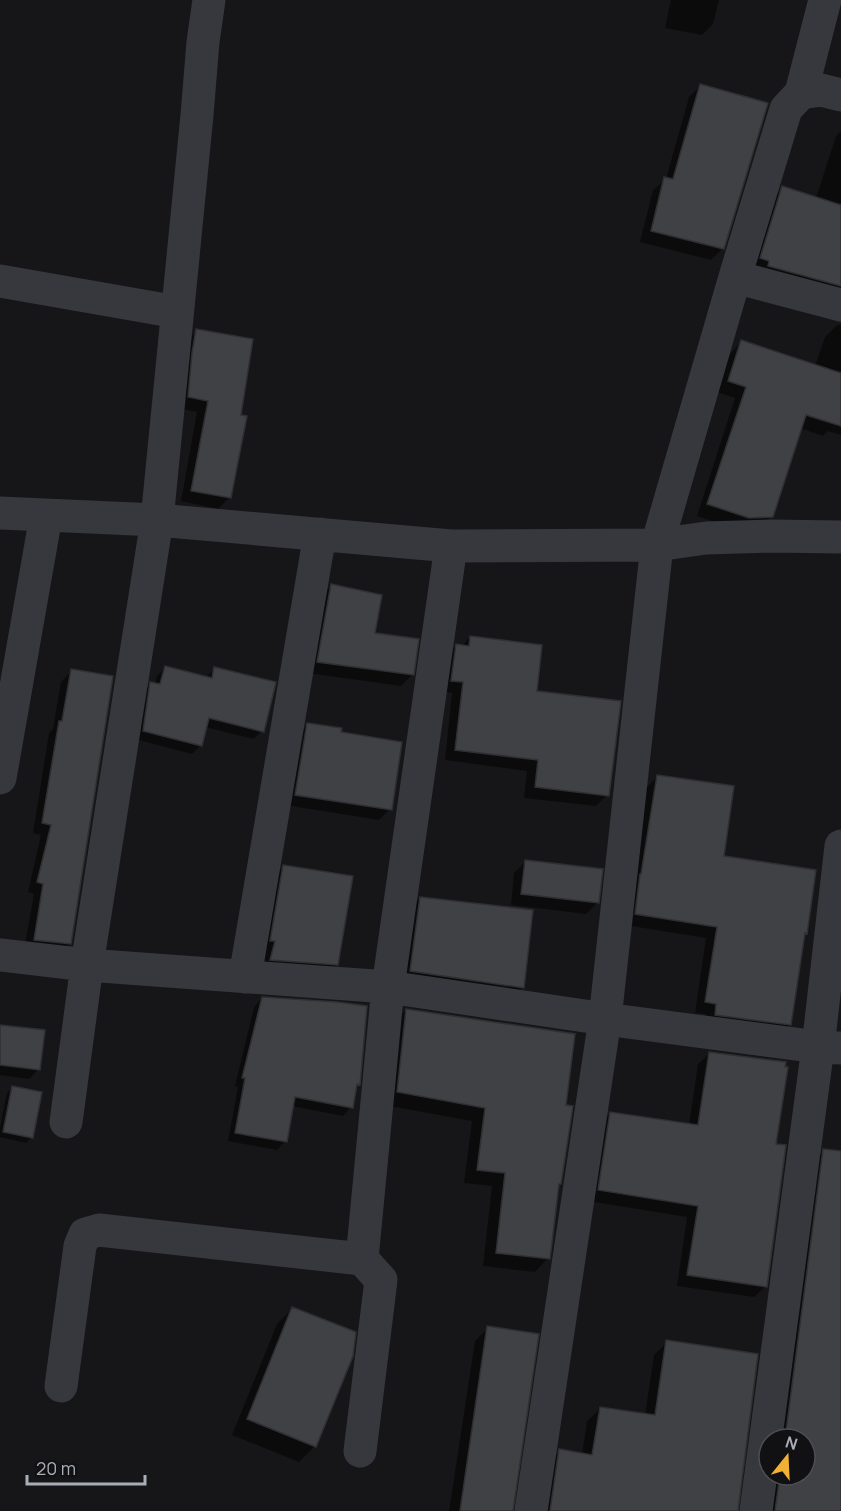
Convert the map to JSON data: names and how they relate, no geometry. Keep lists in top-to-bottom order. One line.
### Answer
{"scale_bar":"20 m","north":"top"}
